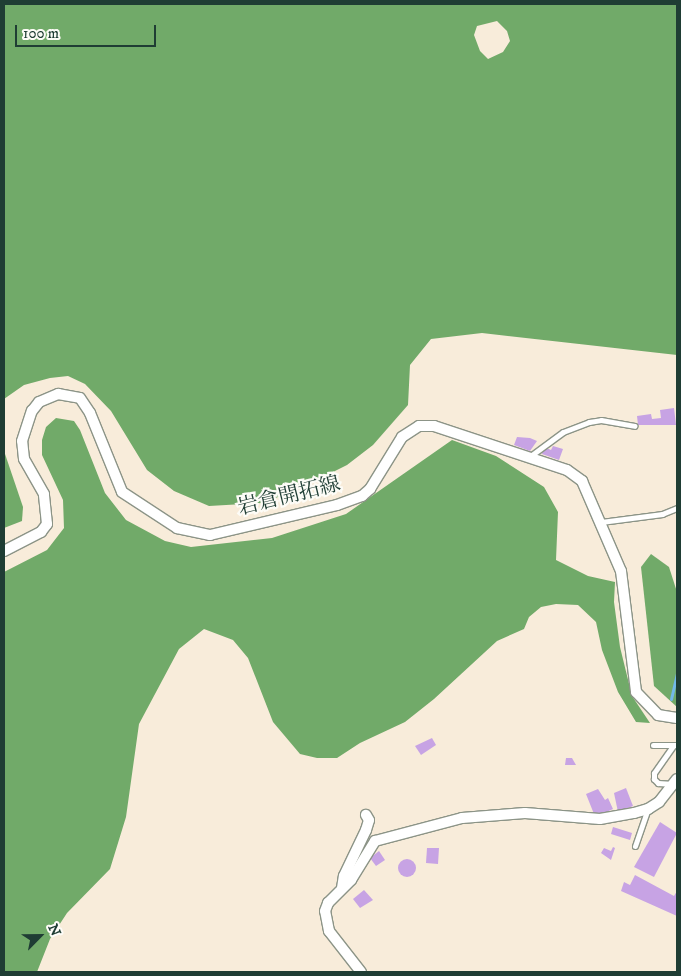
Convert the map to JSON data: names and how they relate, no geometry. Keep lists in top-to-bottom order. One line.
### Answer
{"streets":{"street":["岩倉開拓線"]},"scale_bar":"100 m","north":"top right"}
